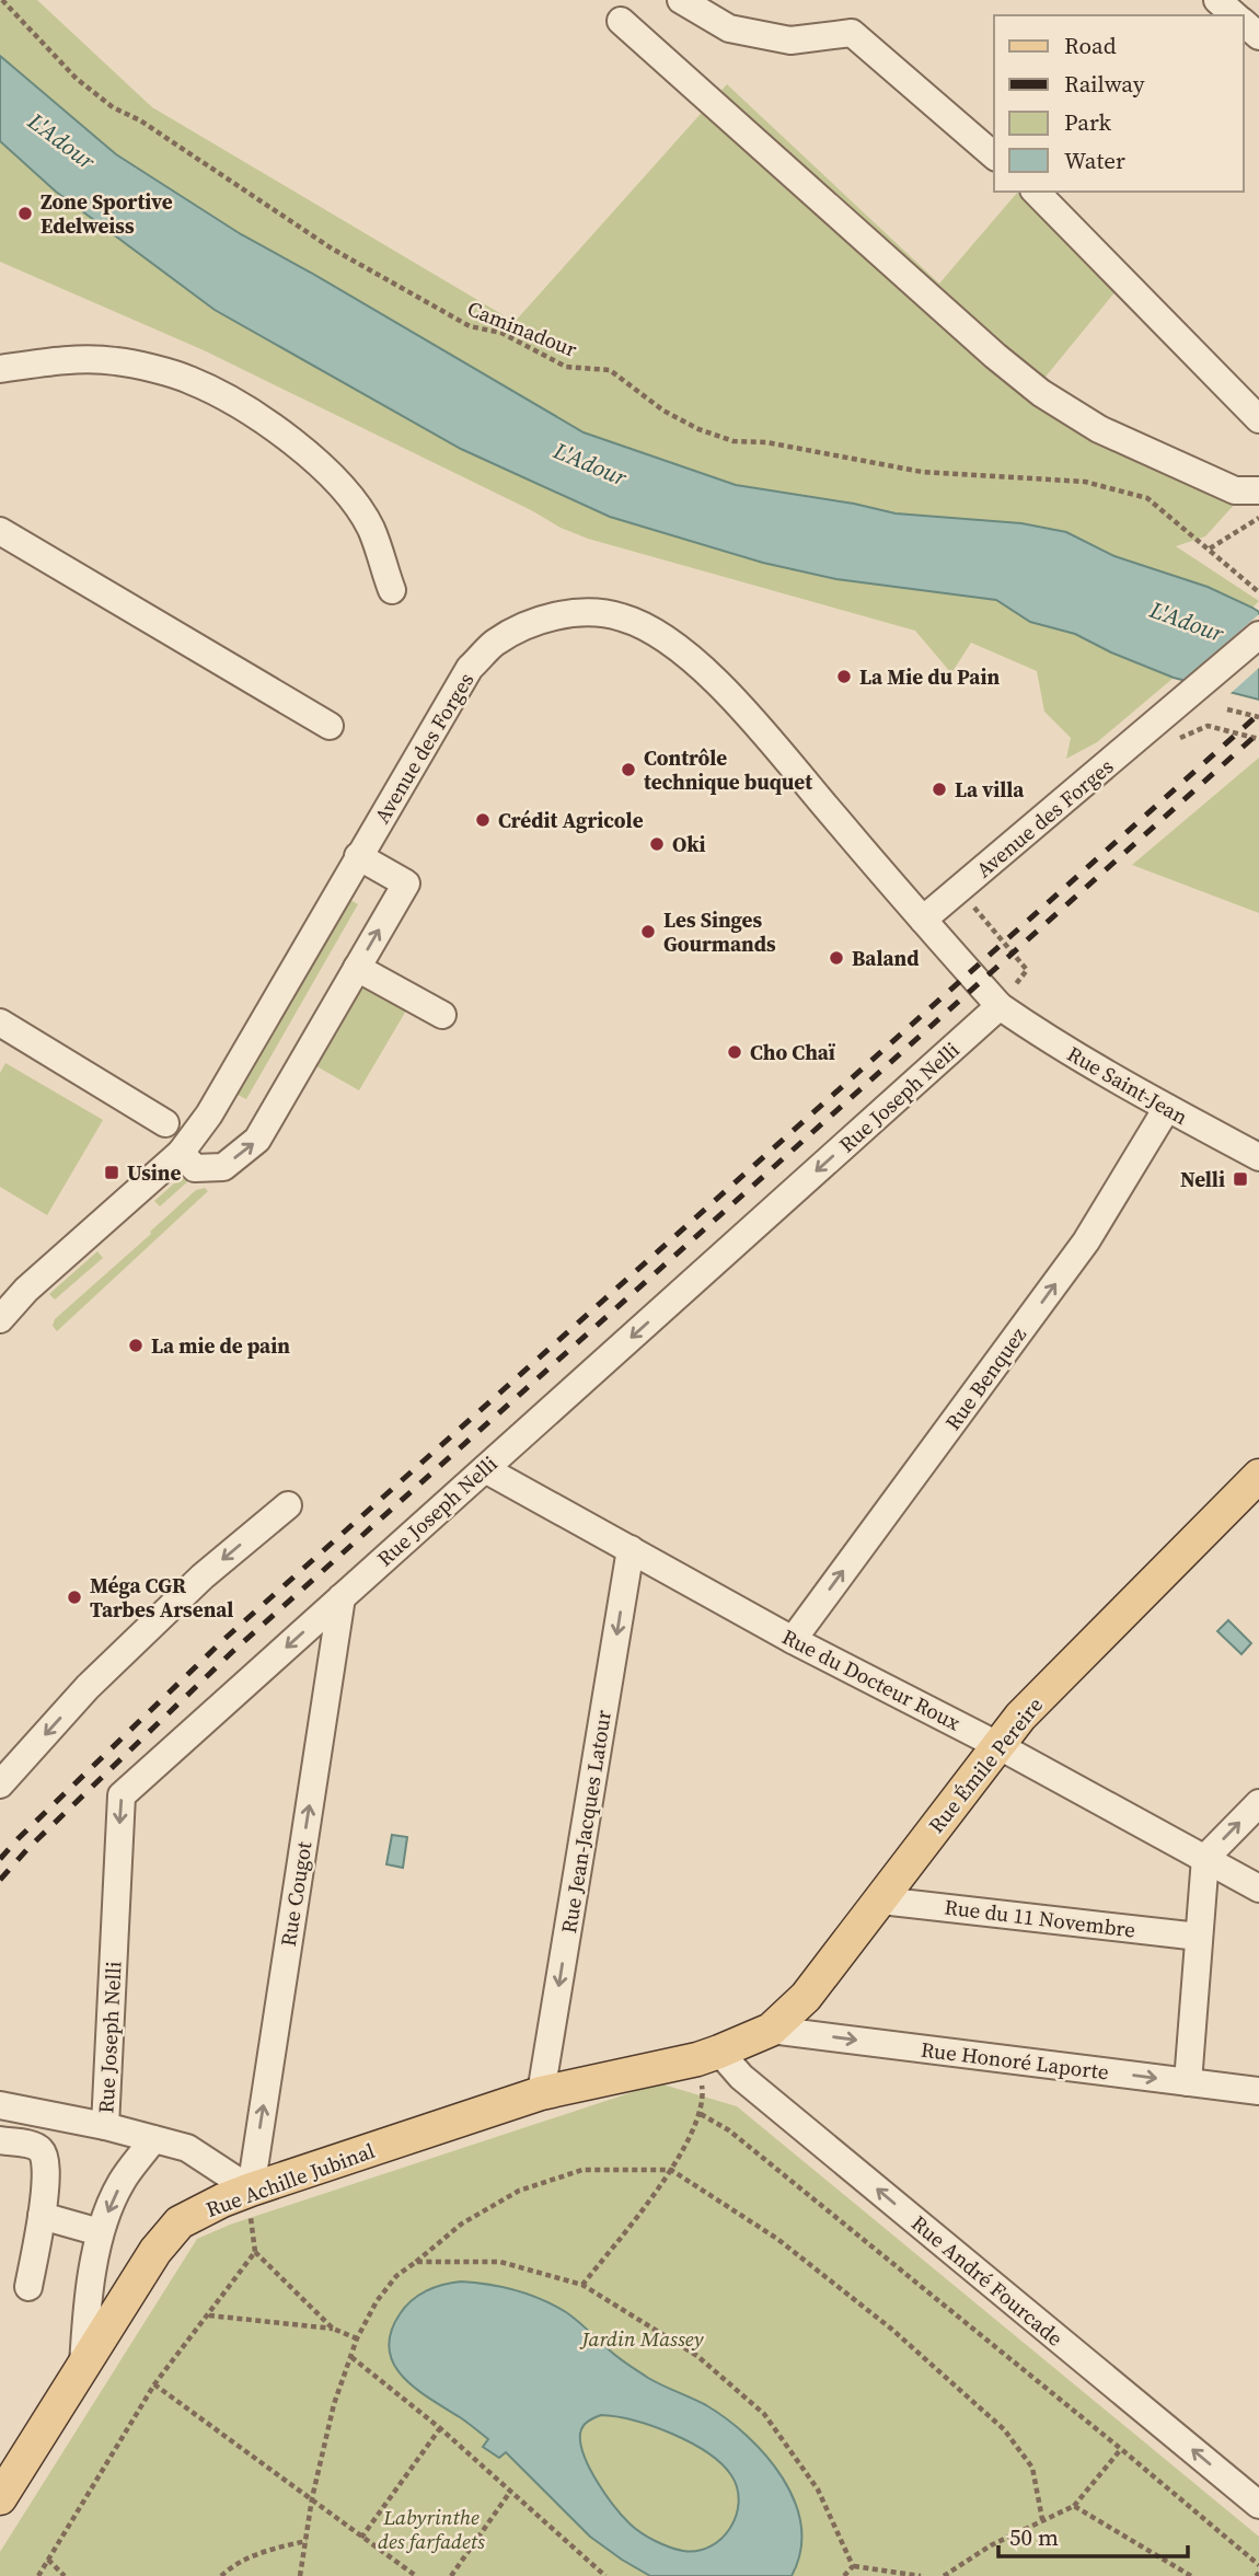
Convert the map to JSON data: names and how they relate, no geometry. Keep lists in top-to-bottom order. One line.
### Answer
{"streets":{"main road":["Rue Émile Pereire","Rue Achille Jubinal"],"street":["Avenue des Forges","Rue Saint-Jean","Rue Joseph Nelli","Rue Benquez","Rue du Docteur Roux","Rue Jean-Jacques Latour","Rue Cougot","Rue du 11 Novembre","Rue Honoré Laporte","Rue André Fourcade"],"path":["Caminadour"]},"crossings":[["Avenue des Forges","Rue Saint-Jean"],["Rue Saint-Jean","Rue Joseph Nelli"],["Rue Saint-Jean","Rue Benquez"],["Rue Joseph Nelli","Rue du Docteur Roux"],["Rue Joseph Nelli","Rue Cougot"],["Rue Benquez","Rue du Docteur Roux"],["Rue du Docteur Roux","Rue Émile Pereire"],["Rue du Docteur Roux","Rue Jean-Jacques Latour"],["Rue Émile Pereire","Rue du 11 Novembre"],["Rue Émile Pereire","Rue Honoré Laporte"],["Rue Émile Pereire","Rue Achille Jubinal"],["Rue Émile Pereire","Rue André Fourcade"],["Rue Jean-Jacques Latour","Rue Achille Jubinal"],["Rue Cougot","Rue Achille Jubinal"],["Rue Achille Jubinal","Rue André Fourcade"]],"one_way":["Rue Joseph Nelli","Rue Benquez","Rue Jean-Jacques Latour","Rue Cougot","Rue Honoré Laporte","Rue André Fourcade"],"water":["L'Adour"],"parks":["Jardin Massey","Labyrinthe des farfadets"],"places":{"other":["Zone Sportive Edelweiss","La Mie du Pain","Contrôle technique buquet","La villa","Crédit Agricole","Oki","Les Singes Gourmands","Baland","Cho Chaï","La mie de pain","Méga CGR Tarbes Arsenal"],"transit":["Usine","Nelli"]},"legend":["Road","Railway","Park","Water"],"scale_bar":"50 m"}
